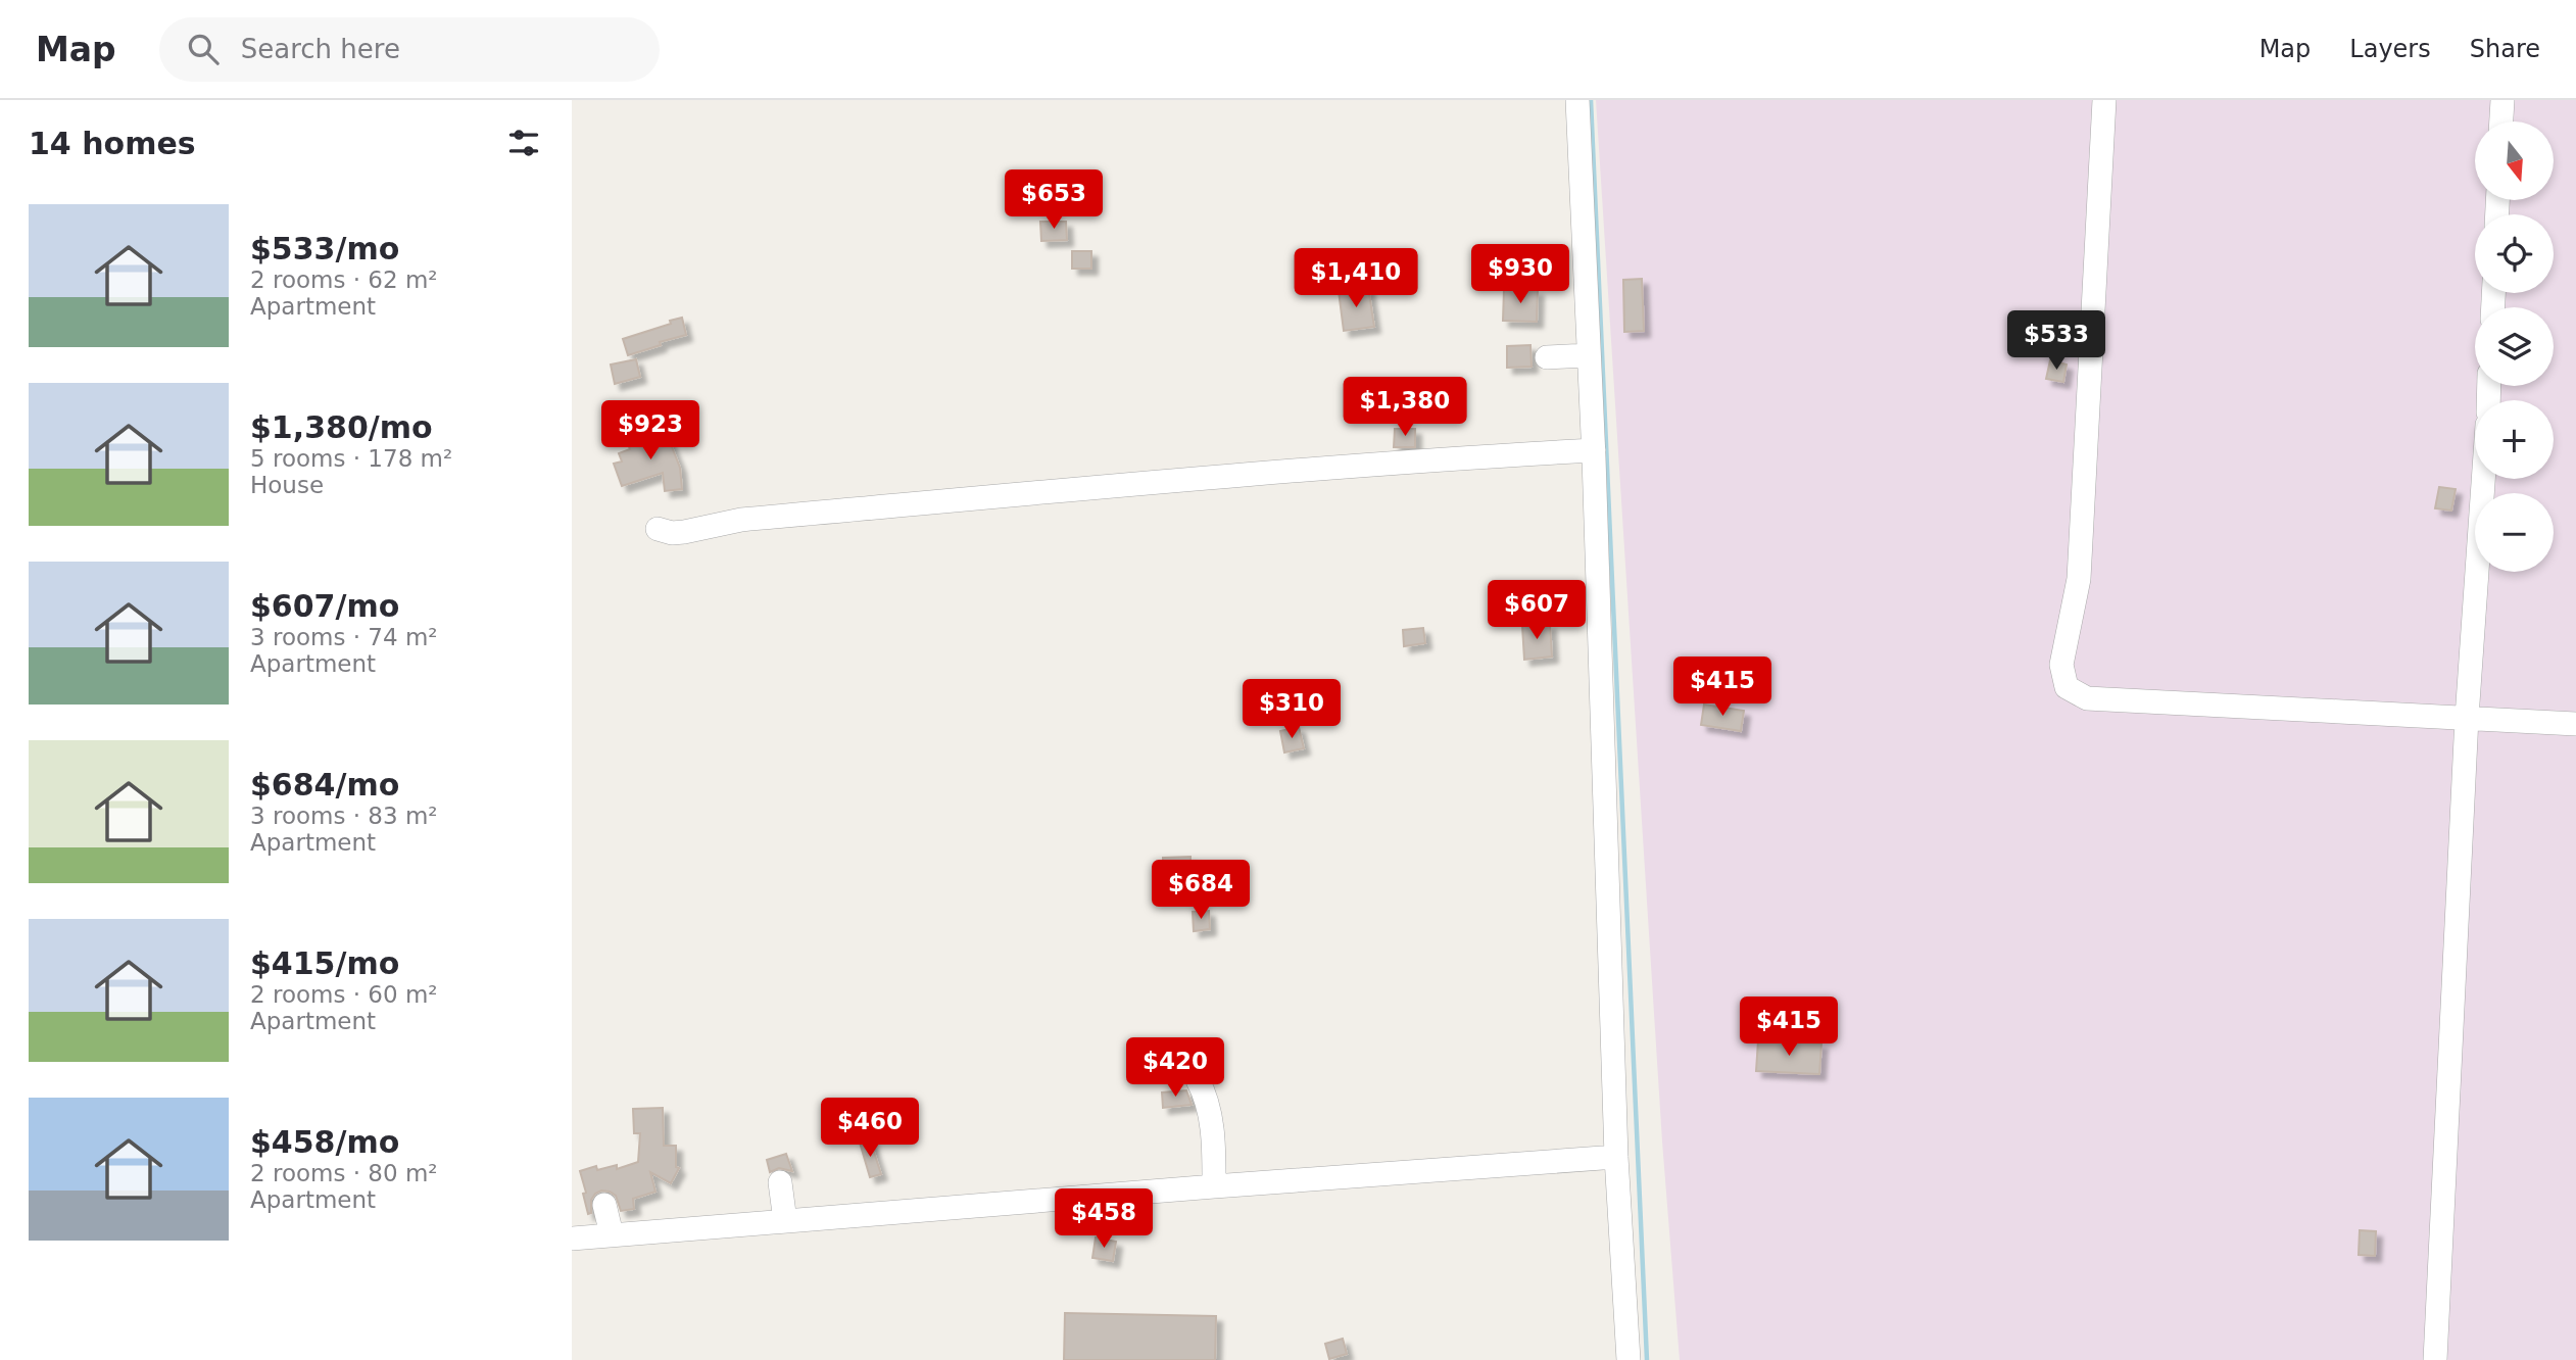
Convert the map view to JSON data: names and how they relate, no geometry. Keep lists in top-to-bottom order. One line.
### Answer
{"north":"bottom","page":{"header":"Map","search":"Search here","nav":["Map","Layers","Share"],"heading":"14 homes","map_buttons":["+","−"],"price":["$653","$930","$1,410","$533","$1,380","$923","$607","$415","$310","$684","$415","$420","$460","$458"],"list":[{"name":"$533/mo","note":"2 rooms · 62 m² · Apartment"},{"name":"$1,380/mo","note":"5 rooms · 178 m² · House"},{"name":"$607/mo","note":"3 rooms · 74 m² · Apartment"},{"name":"$684/mo","note":"3 rooms · 83 m² · Apartment"},{"name":"$415/mo","note":"2 rooms · 60 m² · Apartment"},{"name":"$458/mo","note":"2 rooms · 80 m² · Apartment"}]}}
